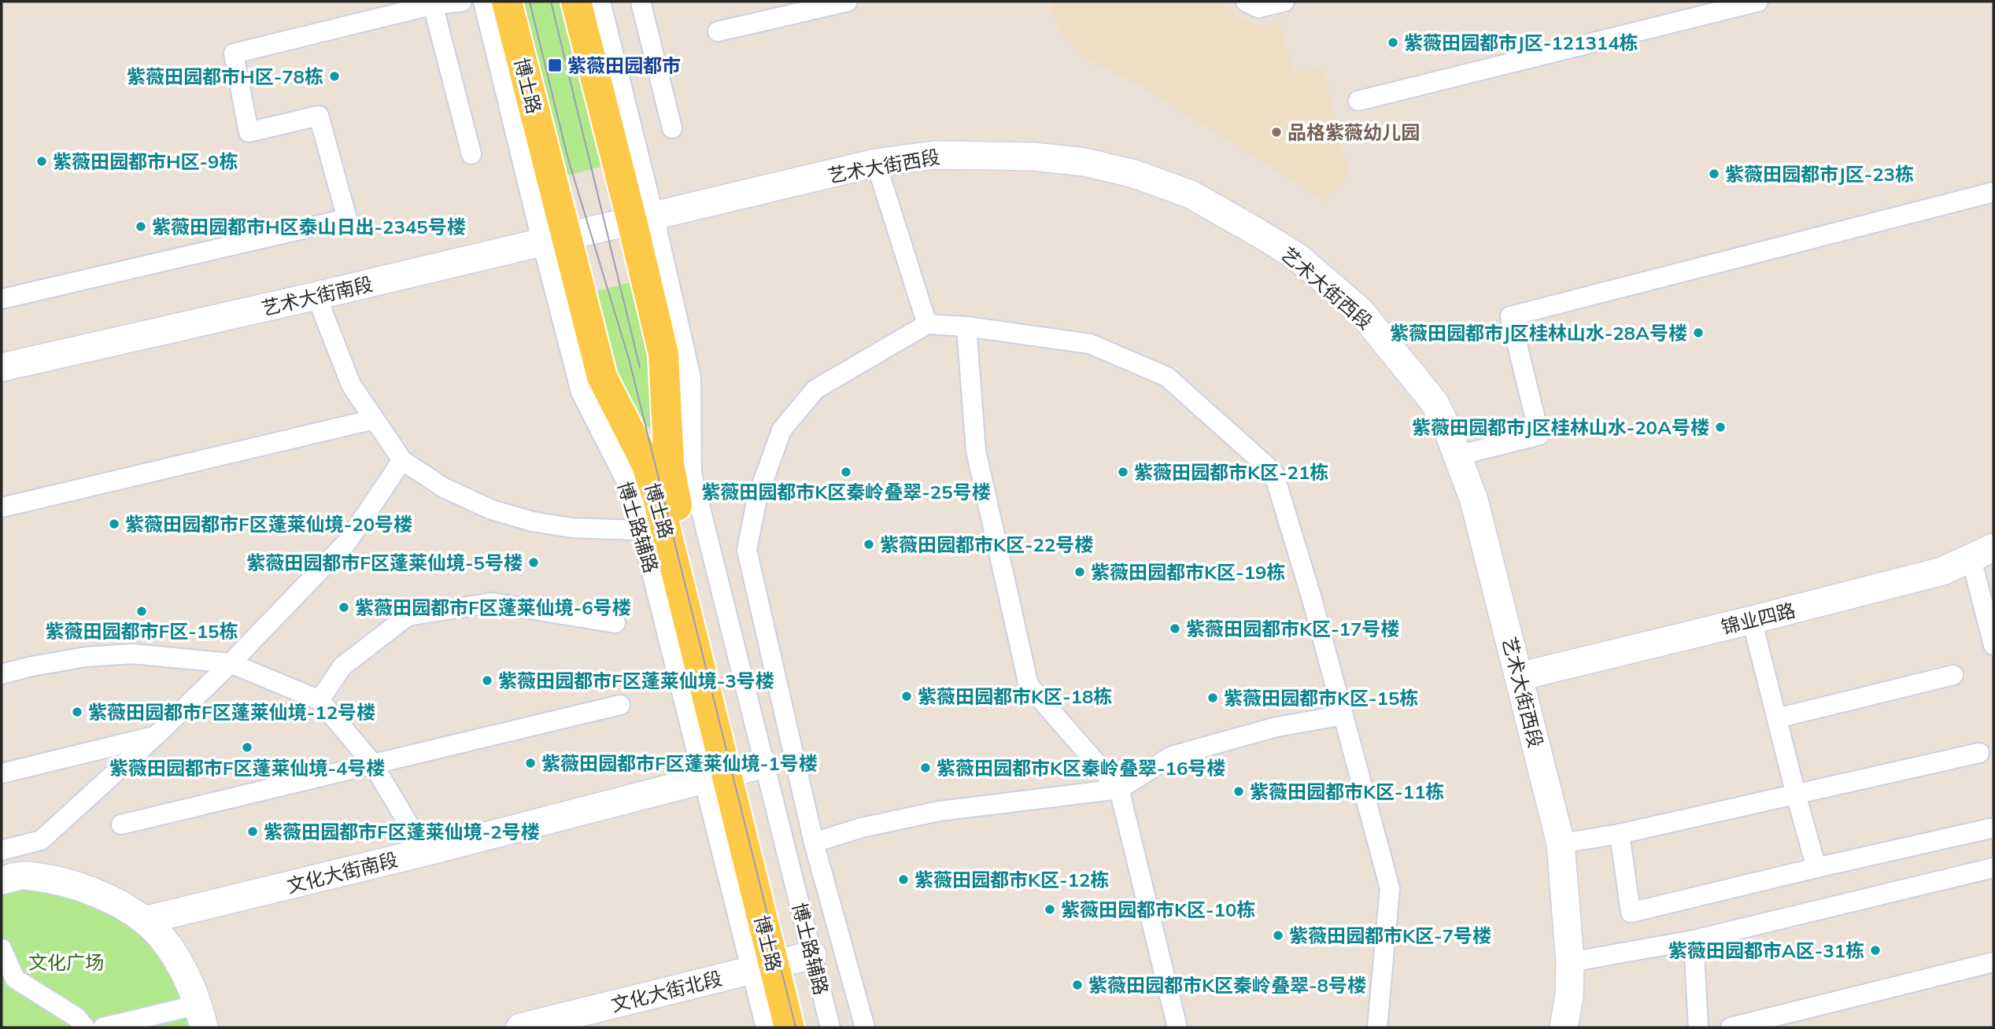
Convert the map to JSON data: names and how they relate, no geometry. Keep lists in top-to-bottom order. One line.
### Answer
{"streets":{"main road":["博士路"],"street":["艺术大街西段","艺术大街南段","博士路辅路","锦业四路","文化大街南段","文化大街北段"]},"crossings":[["博士路","艺术大街西段"],["博士路","艺术大街南段"],["博士路","博士路辅路"],["博士路","文化大街南段"],["博士路","文化大街北段"],["艺术大街西段","艺术大街南段"],["艺术大街西段","锦业四路"],["艺术大街南段","博士路辅路"],["博士路辅路","文化大街南段"],["博士路辅路","文化大街北段"]],"parks":["文化广场"],"places":{"other":["紫薇田园都市J区-121314栋","紫薇田园都市H区-78栋","品格紫薇幼儿园","紫薇田园都市H区-9栋","紫薇田园都市J区-23栋","紫薇田园都市H区泰山日出-2345号楼","紫薇田园都市J区桂林山水-28A号楼","紫薇田园都市J区桂林山水-20A号楼","紫薇田园都市K区秦岭叠翠-25号楼","紫薇田园都市K区-21栋","紫薇田园都市F区蓬莱仙境-20号楼","紫薇田园都市K区-22号楼","紫薇田园都市F区蓬莱仙境-5号楼","紫薇田园都市K区-19栋","紫薇田园都市F区蓬莱仙境-6号楼","紫薇田园都市F区-15栋","紫薇田园都市K区-17号楼","紫薇田园都市F区蓬莱仙境-3号楼","紫薇田园都市K区-18栋","紫薇田园都市K区-15栋","紫薇田园都市F区蓬莱仙境-12号楼","紫薇田园都市F区蓬莱仙境-4号楼","紫薇田园都市F区蓬莱仙境-1号楼","紫薇田园都市K区秦岭叠翠-16号楼","紫薇田园都市K区-11栋","紫薇田园都市F区蓬莱仙境-2号楼","紫薇田园都市K区-12栋","紫薇田园都市K区-10栋","紫薇田园都市K区-7号楼","紫薇田园都市A区-31栋","紫薇田园都市K区秦岭叠翠-8号楼"],"transit":["紫薇田园都市"]}}
